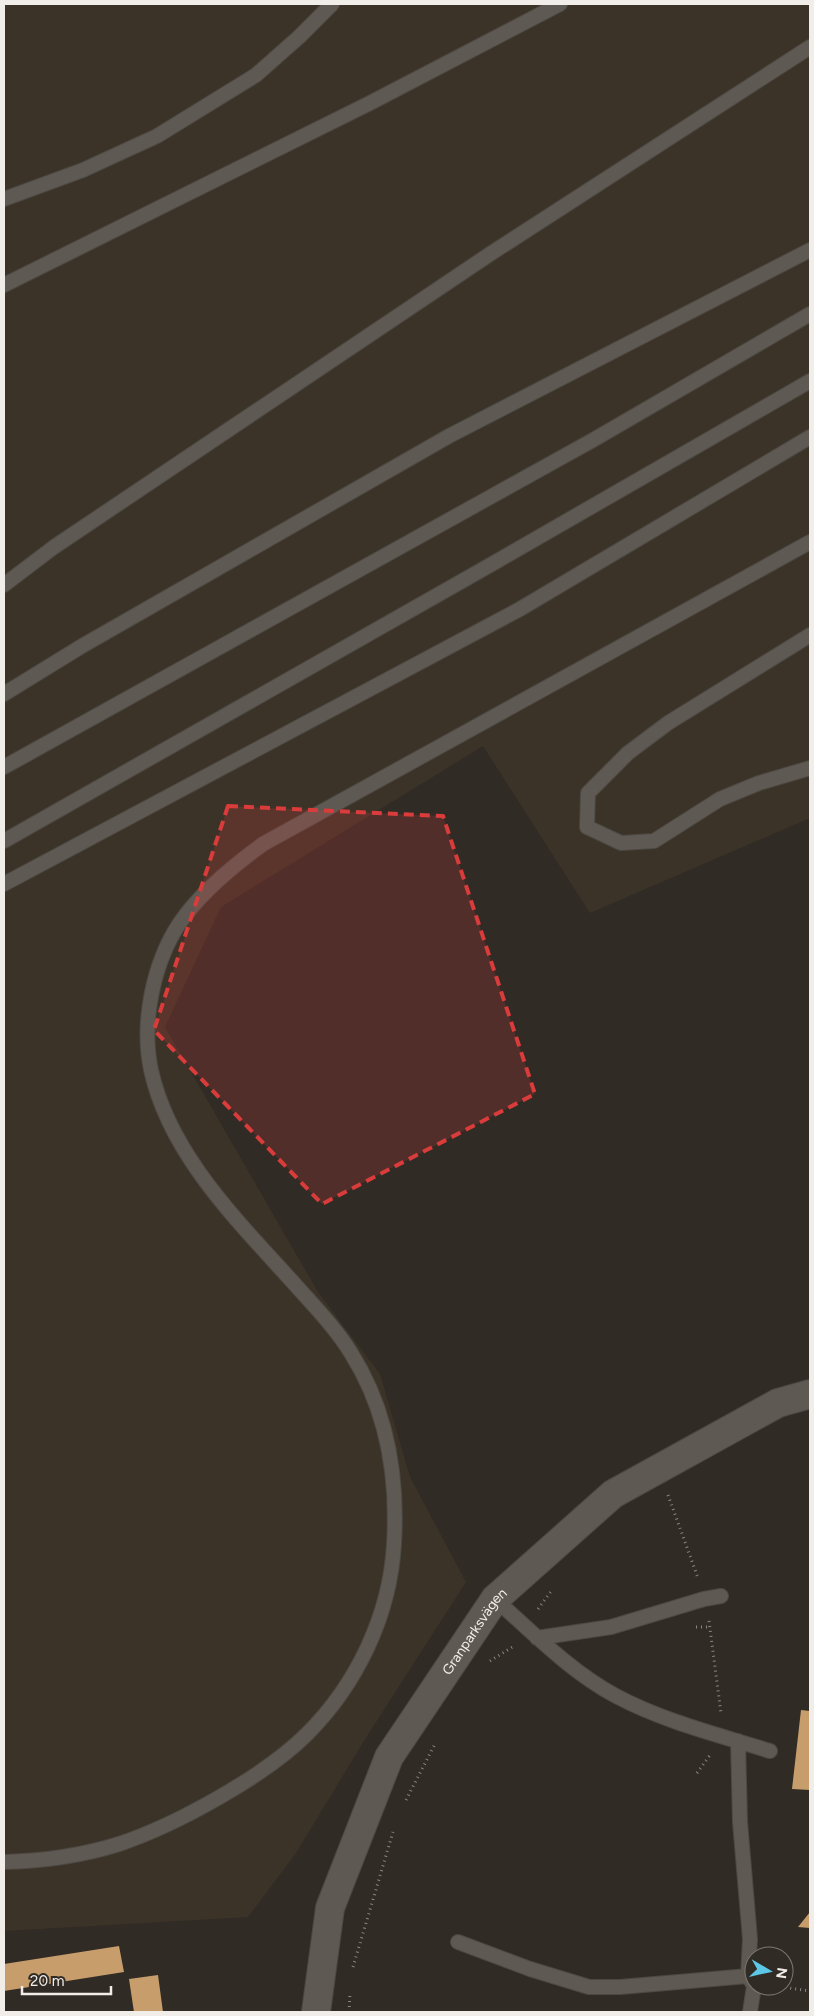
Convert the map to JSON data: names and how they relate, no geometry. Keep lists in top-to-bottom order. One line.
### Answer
{"streets":{"street":["Granparksvägen"]},"scale_bar":"20 m","north":"right"}
